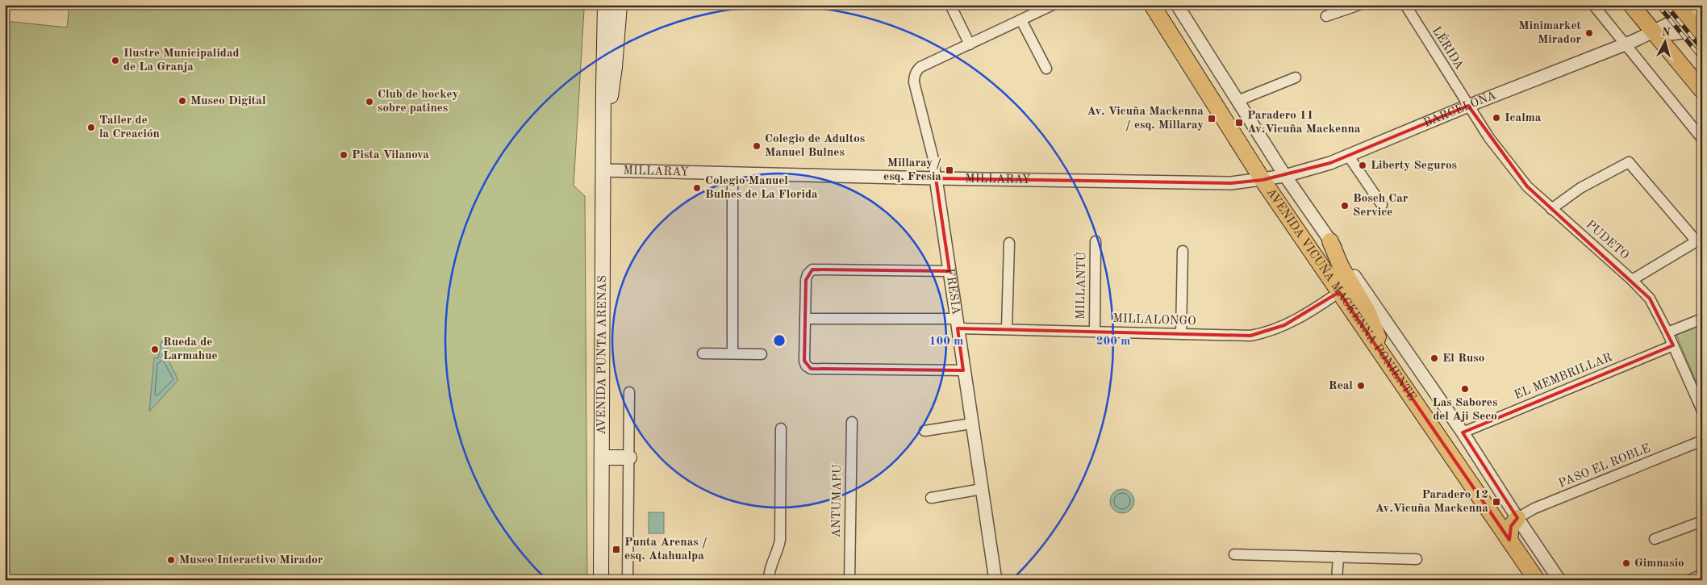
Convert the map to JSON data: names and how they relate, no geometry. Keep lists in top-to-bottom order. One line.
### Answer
{"streets":{"main road":["AVENIDA VICUÑA MACKENNA PONIENTE","AVENIDA PUNTA ARENAS"],"street":["LÉRIDA","BARCELONA","MILLARAY","PUDETO","MILLANTÚ","FRESIA","MILLALONGO","EL MEMBRILLAR","PASO EL ROBLE","ANTUMAPU"]},"crossings":[["LÉRIDA","BARCELONA"],["LÉRIDA","PUDETO"],["BARCELONA","MILLARAY"],["BARCELONA","PUDETO"],["BARCELONA","AVENIDA VICUÑA MACKENNA PONIENTE"],["MILLARAY","FRESIA"],["MILLARAY","AVENIDA VICUÑA MACKENNA PONIENTE"],["MILLARAY","AVENIDA PUNTA ARENAS"],["PUDETO","EL MEMBRILLAR"],["MILLANTÚ","MILLALONGO"],["FRESIA","MILLALONGO"],["AVENIDA VICUÑA MACKENNA PONIENTE","MILLALONGO"],["AVENIDA VICUÑA MACKENNA PONIENTE","EL MEMBRILLAR"],["AVENIDA VICUÑA MACKENNA PONIENTE","PASO EL ROBLE"]],"places":{"other":["Minimarket Mirador","Ilustre Municipalidad de La Granja","Museo Digital","Club de hockey sobre patines","Icalma","Taller de la Creación","Colegio de Adultos Manuel Bulnes","Pista Vilanova","Liberty Seguros","Colegio Manuel Bulnes de La Florida","Bosch Car Service","Rueda de Larmahue","El Ruso","Real","Las Sabores del Aji Seco","Museo Interactivo Mirador","Gimnasio"],"transit":["Av. Vicuña Mackenna / esq. Millaray","Paradero 11 Av.Vicuña Mackenna","Millaray / esq. Fresia","Paradero 12 Av.Vicuña Mackenna","Punta Arenas / esq. Atahualpa"]},"north":"top","rings":["100 m","200 m"]}
